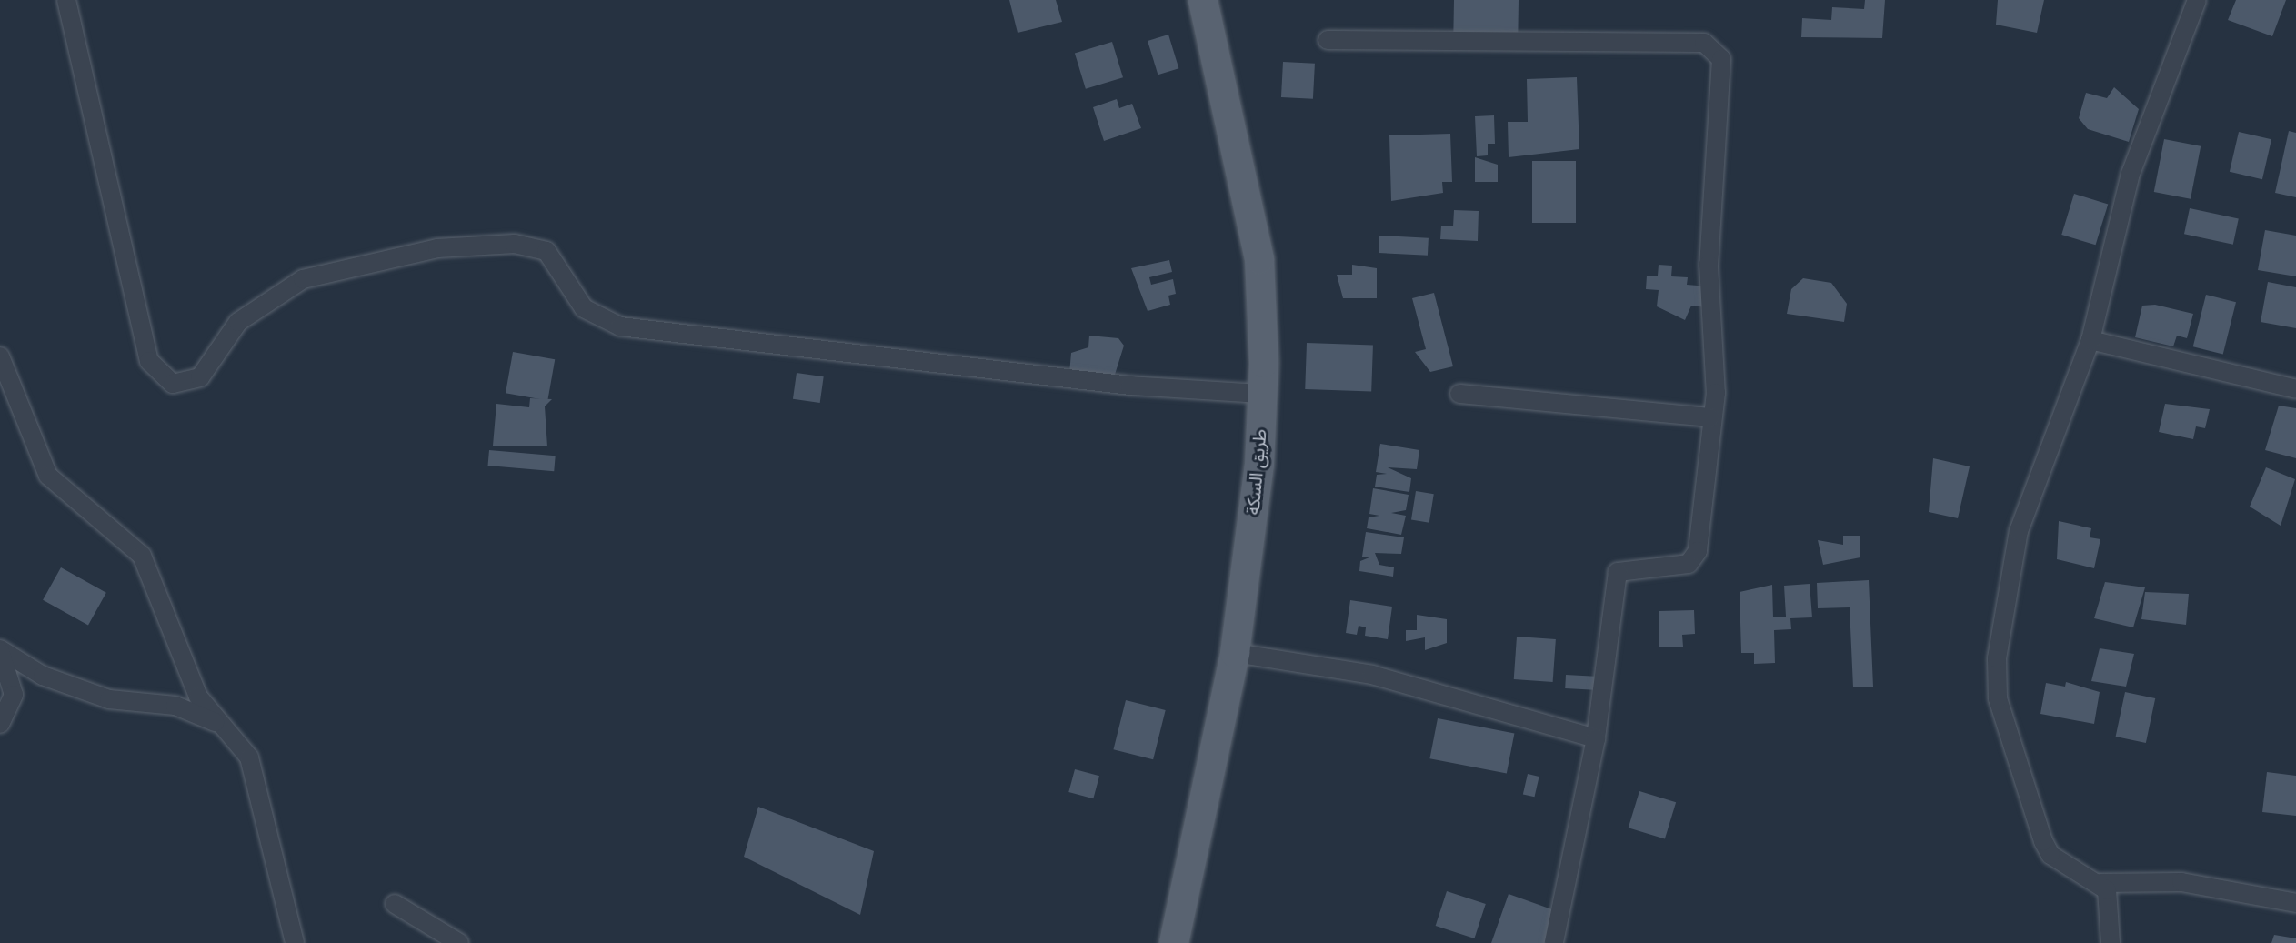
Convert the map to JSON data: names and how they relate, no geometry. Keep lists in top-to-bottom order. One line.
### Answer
{"streets":{"main road":["طريق السكة"]}}
